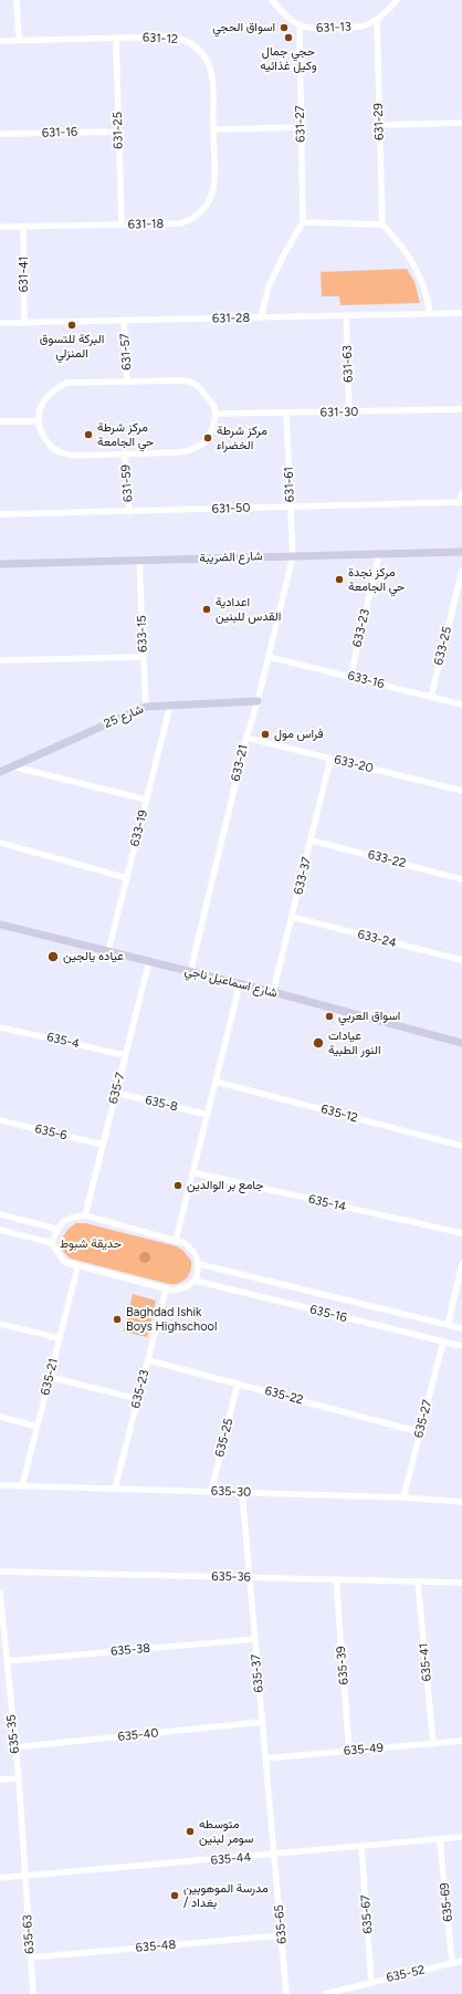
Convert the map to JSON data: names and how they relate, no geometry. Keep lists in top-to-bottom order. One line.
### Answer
{"streets":{"street":["631-13","631-12","631-29","631-27","631-25","631-16","631-18","631-41","631-28","631-57","631-63","631-30","631-59","631-61","631-50","شارع الضريبة","633-23","633-15","633-25","633-16","شارع 25","633-21","633-20","633-19","633-22","633-37","633-24","شارع اسماعيل ناجي","635-4","635-7","635-8","635-12","635-6","635-14","635-16","635-21","635-23","635-22","635-27","635-25","635-30","635-36","635-38","635-41","635-39","635-37","635-35","635-40","635-49","635-44","635-69","635-67","635-65","635-63","635-48","635-52"]},"crossings":[["631-13","631-29"],["631-13","631-27"],["631-12","631-25"],["631-12","631-18"],["631-25","631-16"],["631-25","631-18"],["631-18","631-41"],["631-41","631-28"],["631-28","631-57"],["631-28","631-63"],["631-63","631-30"],["631-30","631-61"],["631-59","631-50"],["631-61","631-50"],["631-61","شارع الضريبة"],["631-61","633-21"],["شارع الضريبة","633-23"],["شارع الضريبة","633-15"],["شارع الضريبة","633-21"],["633-23","633-16"],["633-15","شارع 25"],["633-25","633-16"],["633-16","633-21"],["شارع 25","633-21"],["شارع 25","633-19"],["633-21","633-20"],["633-21","شارع اسماعيل ناجي"],["633-20","633-37"],["633-19","شارع اسماعيل ناجي"],["633-22","633-37"],["633-37","633-24"],["633-37","شارع اسماعيل ناجي"],["شارع اسماعيل ناجي","635-7"],["635-4","635-7"],["635-7","635-8"],["635-7","635-6"],["635-16","635-27"],["635-21","635-30"],["635-23","635-22"],["635-23","635-30"],["635-22","635-27"],["635-22","635-25"],["635-27","635-30"],["635-25","635-30"],["635-30","635-37"],["635-36","635-41"],["635-36","635-39"],["635-36","635-37"],["635-38","635-37"],["635-38","635-35"],["635-41","635-49"],["635-39","635-49"],["635-37","635-40"],["635-37","635-49"],["635-37","635-44"],["635-37","635-65"],["635-35","635-40"],["635-35","635-44"],["635-35","635-63"],["635-44","635-69"],["635-44","635-67"],["635-44","635-65"],["635-44","635-63"],["635-69","635-52"],["635-67","635-52"],["635-65","635-48"],["635-63","635-48"]],"parks":["حديقة شبوط"],"places":["اسواق الحجي","حجي جمال وكيل غذائيه","البركة للتسوق المنزلي","مركز شرطة حي الجامعة","مركز شرطة الخضراء","مركز نجدة حي الجامعة","اعدادية القدس للبنين","فراس مول","عياده يالجين","اسواق العربي","عيادات النور الطبية","جامع بر الوالدين","Baghdad Ishik Boys Highschool","متوسطه سومر لبنين","مدرسة الموهوبين / بغداد"]}
